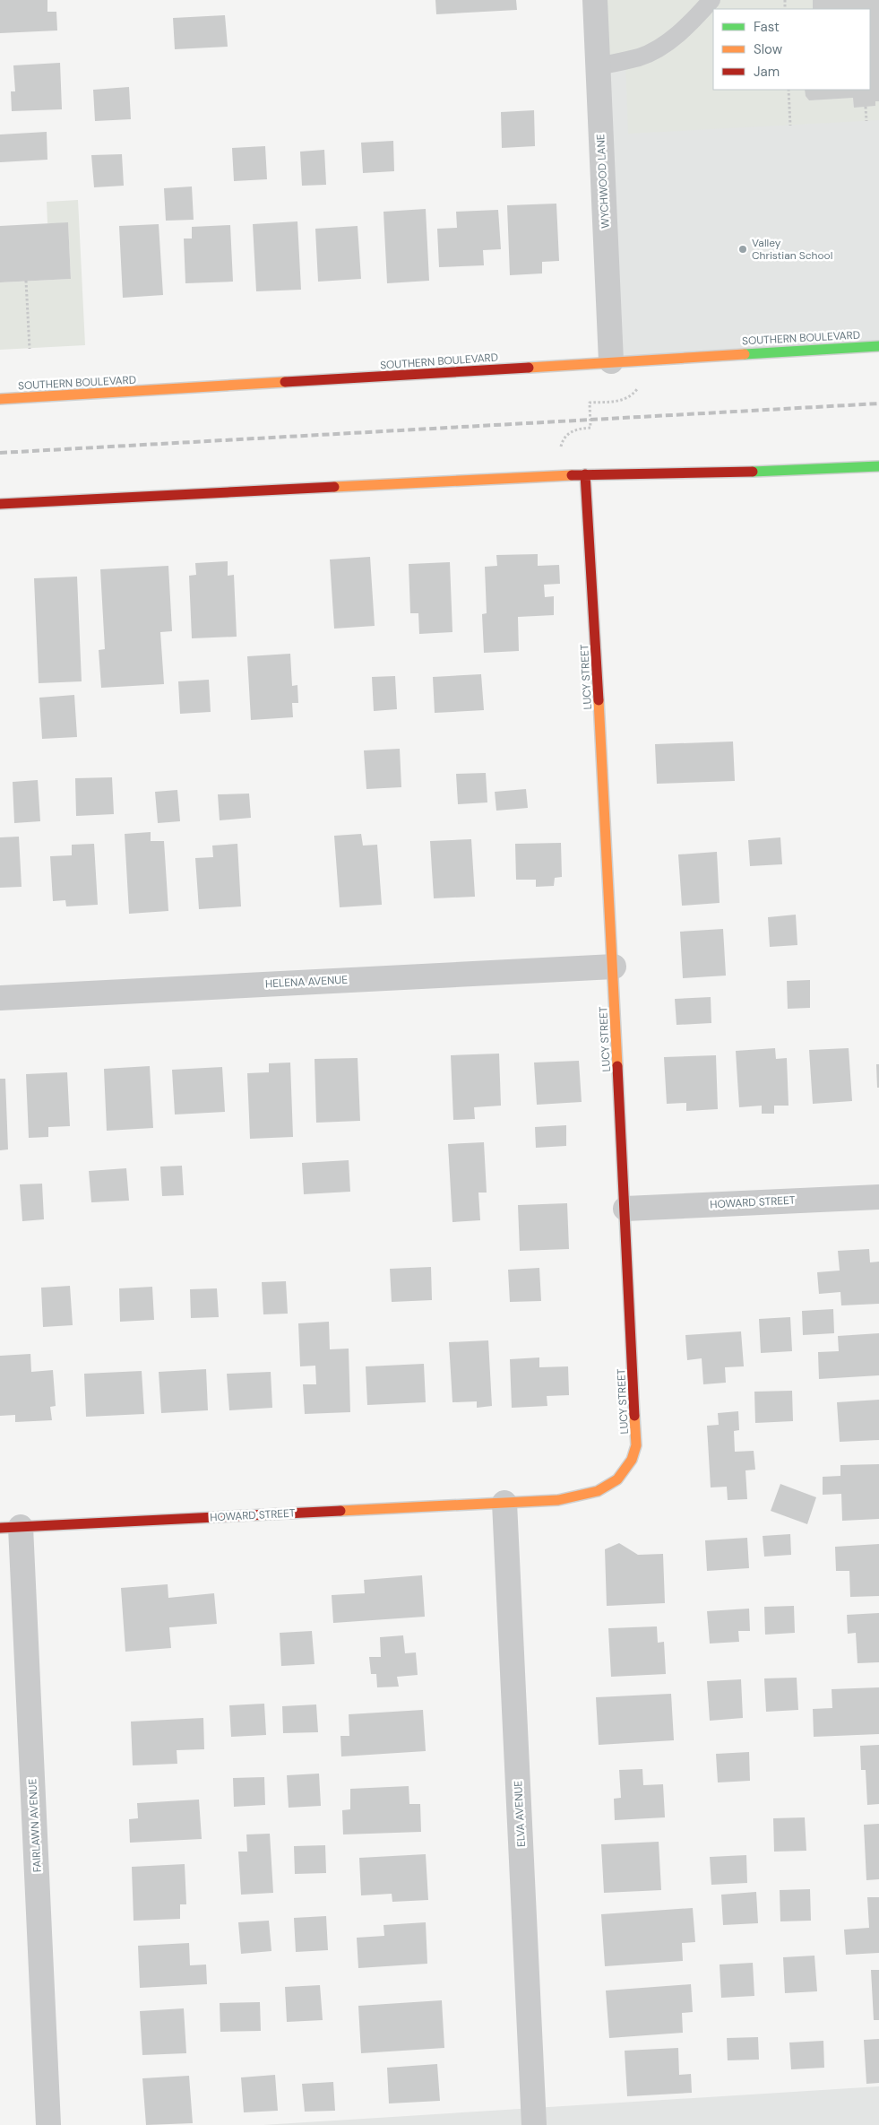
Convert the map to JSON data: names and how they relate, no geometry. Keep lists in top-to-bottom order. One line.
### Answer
{"streets":{"street":["WYCHWOOD LANE","SOUTHERN BOULEVARD","LUCY STREET","HELENA AVENUE","HOWARD STREET","ELVA AVENUE","FAIRLAWN AVENUE"]},"crossings":[["WYCHWOOD LANE","SOUTHERN BOULEVARD"],["LUCY STREET","HELENA AVENUE"],["LUCY STREET","HOWARD STREET"],["LUCY STREET","ELVA AVENUE"],["HOWARD STREET","ELVA AVENUE"],["HOWARD STREET","FAIRLAWN AVENUE"]],"places":["Valley Christian School"],"legend":["Fast","Slow","Jam"]}
